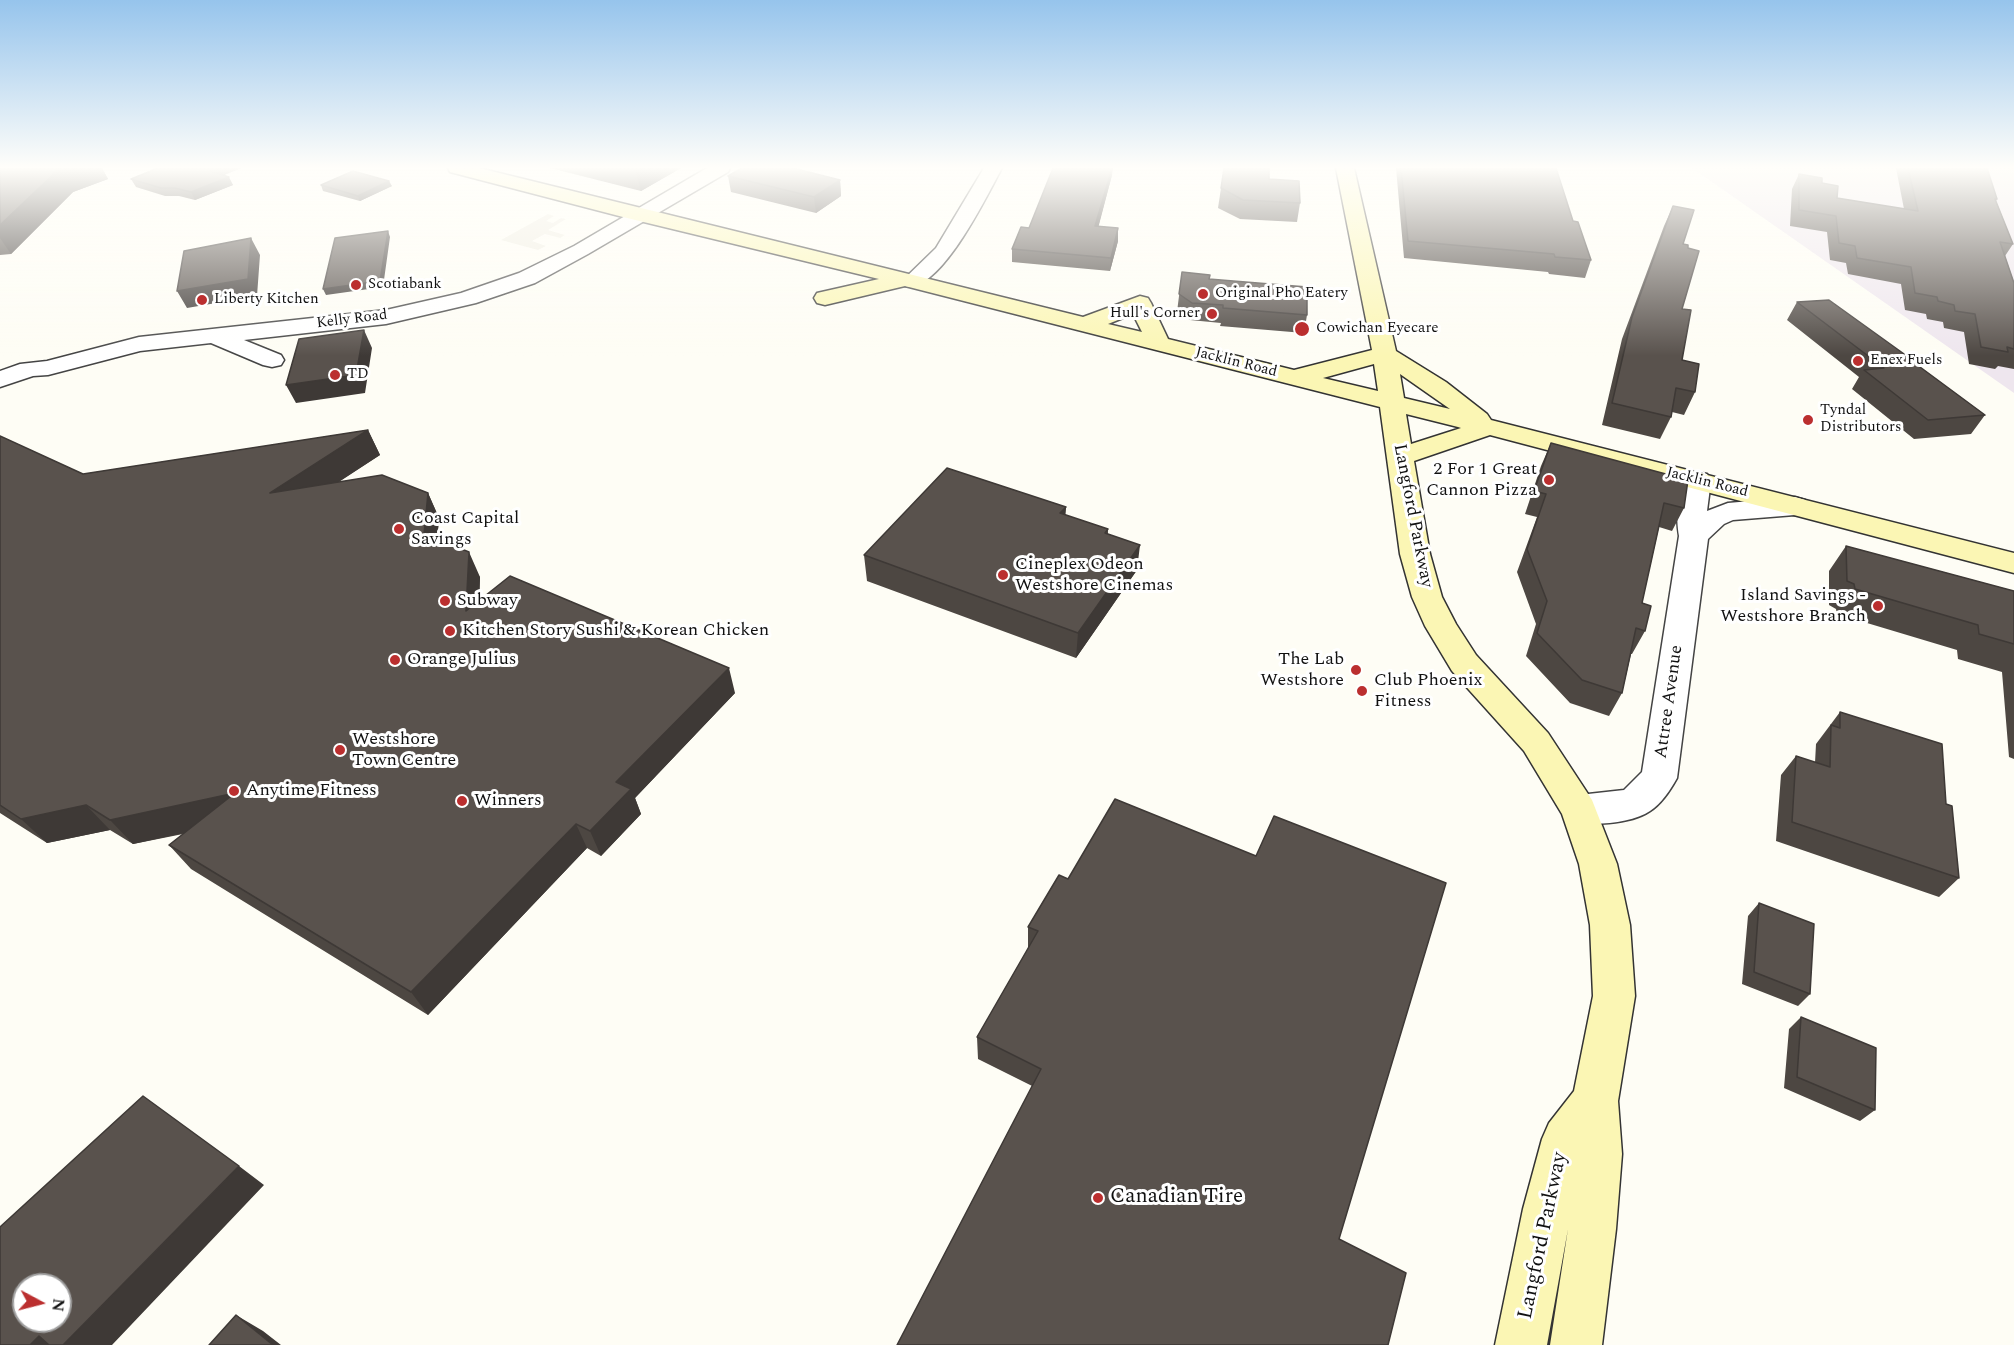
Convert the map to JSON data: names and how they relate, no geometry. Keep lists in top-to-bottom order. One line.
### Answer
{"streets":{"main road":["Jacklin Road","Langford Parkway"],"street":["Kelly Road","Attree Avenue"]},"crossings":[["Jacklin Road","Langford Parkway"],["Jacklin Road","Attree Avenue"],["Langford Parkway","Attree Avenue"]],"places":["Scotiabank","Original Pho Eatery","Liberty Kitchen","Hull's Corner","Cowichan Eyecare","Enex Fuels","TD","Tyndal Distributors","2 For 1 Great Cannon Pizza","Coast Capital Savings","Cineplex Odeon Westshore Cinemas","Subway","Island Savings - Westshore Branch","Kitchen Story Sushi & Korean Chicken","Orange Julius","The Lab Westshore","Club Phoenix Fitness","Westshore Town Centre","Anytime Fitness","Winners","Canadian Tire"],"north":"right"}
